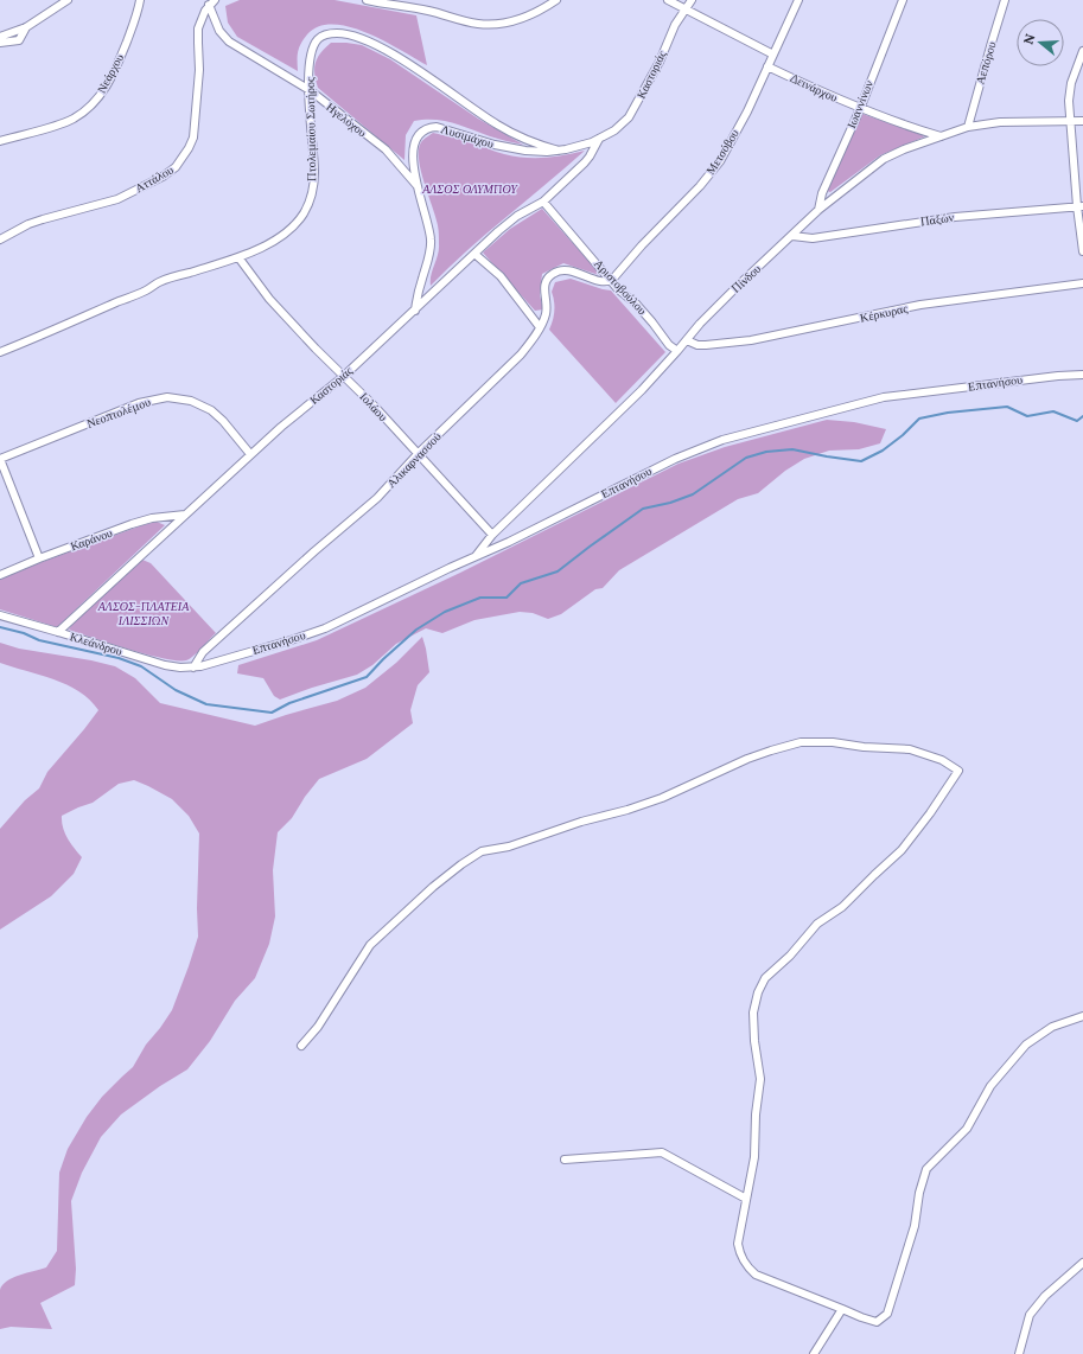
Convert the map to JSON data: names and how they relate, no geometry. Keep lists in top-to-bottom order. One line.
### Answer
{"streets":{"street":["Αεπόρου","Νεάρχου","Καστοριάς","Δεινάρχου","Ιωαννίνων","Ηγελόχου","Πτολεμαίου Σωτήρος","Λυσιμάχου","Μετσόβου","Αττάλου","Παξών","Πίνδου","Αριστοβούλου","Κέρκυρας","Επτανήσου","Ιολάου","Νεοπτολέμου","Αλικαρνασσού","Καράνου","Κλεάνδρου"]},"crossings":[["Αεπόρου","Πίνδου"],["Καστοριάς","Πτολεμαίου Σωτήρος"],["Καστοριάς","Λυσιμάχου"],["Καστοριάς","Αριστοβούλου"],["Καστοριάς","Ιολάου"],["Καστοριάς","Νεοπτολέμου"],["Καστοριάς","Καράνου"],["Καστοριάς","Κλεάνδρου"],["Δεινάρχου","Ιωαννίνων"],["Δεινάρχου","Μετσόβου"],["Δεινάρχου","Πίνδου"],["Ιωαννίνων","Πίνδου"],["Ηγελόχου","Πτολεμαίου Σωτήρος"],["Ηγελόχου","Λυσιμάχου"],["Ηγελόχου","Αττάλου"],["Πτολεμαίου Σωτήρος","Λυσιμάχου"],["Πτολεμαίου Σωτήρος","Ιολάου"],["Μετσόβου","Αριστοβούλου"],["Μετσόβου","Αλικαρνασσού"],["Παξών","Πίνδου"],["Πίνδου","Αριστοβούλου"],["Πίνδου","Κέρκυρας"],["Πίνδου","Επτανήσου"],["Πίνδου","Ιολάου"],["Αριστοβούλου","Αλικαρνασσού"],["Επτανήσου","Αλικαρνασσού"],["Επτανήσου","Κλεάνδρου"],["Ιολάου","Αλικαρνασσού"],["Αλικαρνασσού","Κλεάνδρου"]],"parks":["ΑΛΣΟΣ ΟΛΥΜΠΟΥ","ΑΛΣΟΣ-ΠΛΑΤΕΙΑ ΙΛΙΣΣΙΩΝ"],"north":"left"}
